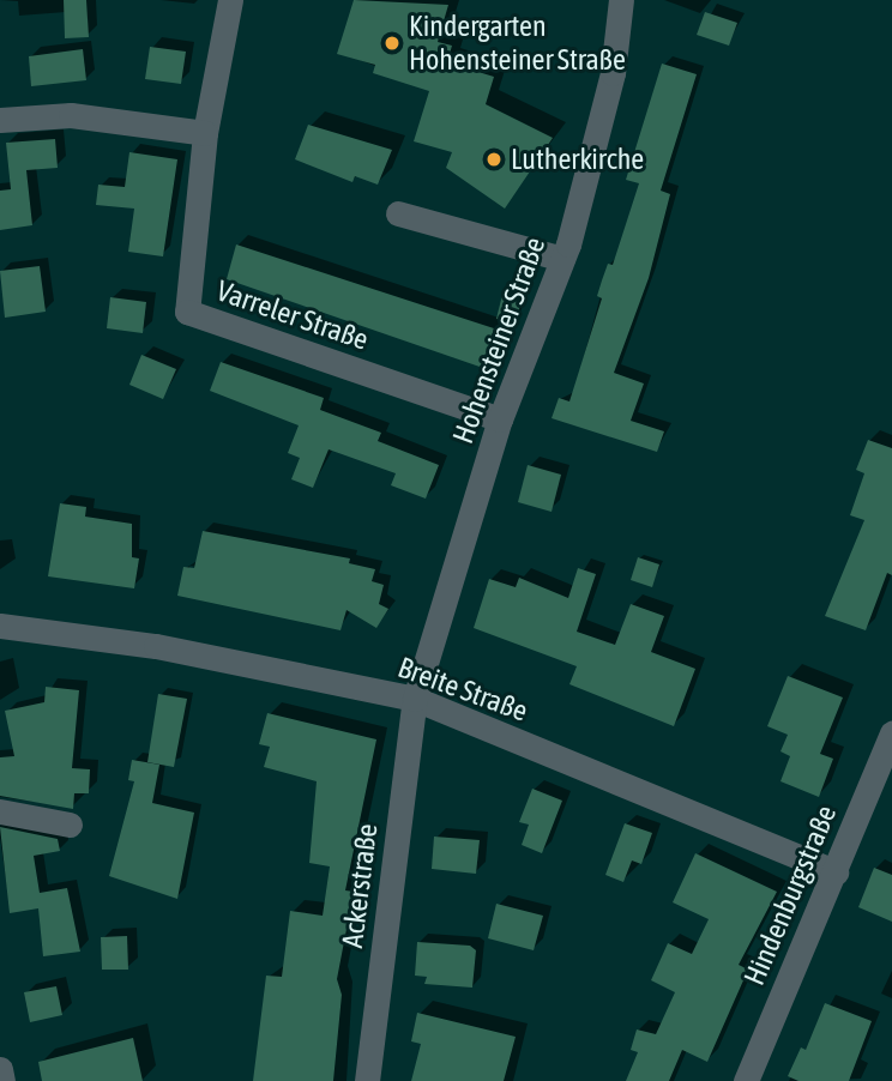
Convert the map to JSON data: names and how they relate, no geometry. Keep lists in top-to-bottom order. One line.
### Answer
{"streets":{"street":["Varreler Straße","Hohensteiner Straße","Breite Straße","Ackerstraße","Hindenburgstraße"]},"crossings":[["Varreler Straße","Hohensteiner Straße"],["Hohensteiner Straße","Breite Straße"],["Hohensteiner Straße","Ackerstraße"],["Breite Straße","Ackerstraße"],["Breite Straße","Hindenburgstraße"]],"places":["Kindergarten Hohensteiner Straße","Lutherkirche"]}
